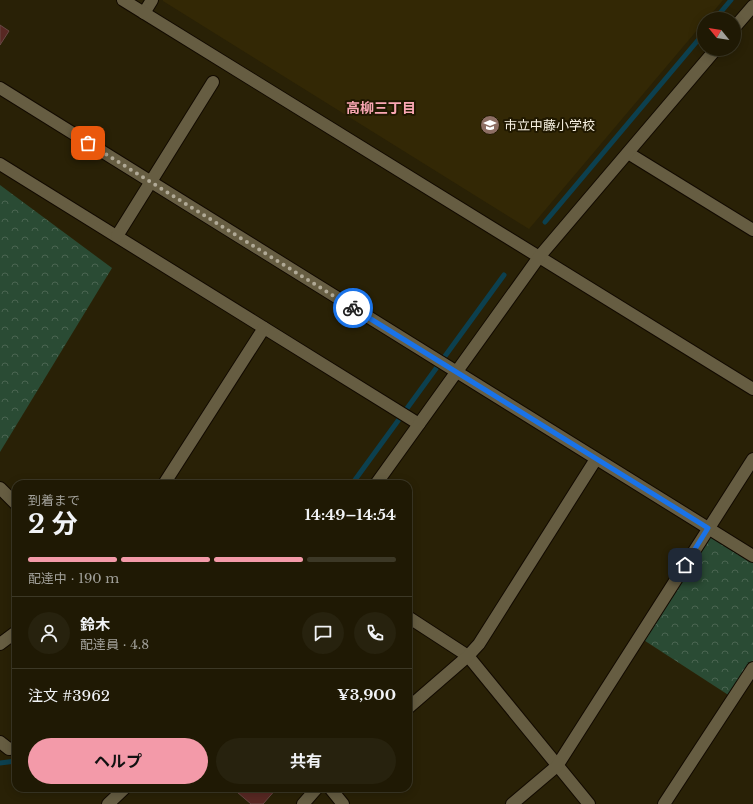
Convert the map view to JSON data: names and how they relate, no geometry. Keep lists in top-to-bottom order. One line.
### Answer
{"districts":["高柳三丁目"],"places":{"school or university":["市立中藤小学校"]},"north":"top left","page":{"heading":["2 分","到着まで","14:49–14:54"],"panel":["鈴木","配達員 · 4.8","注文 #3962","¥3,900"],"bar":"配達中 · 190 m","buttons":["ヘルプ","共有"]}}
